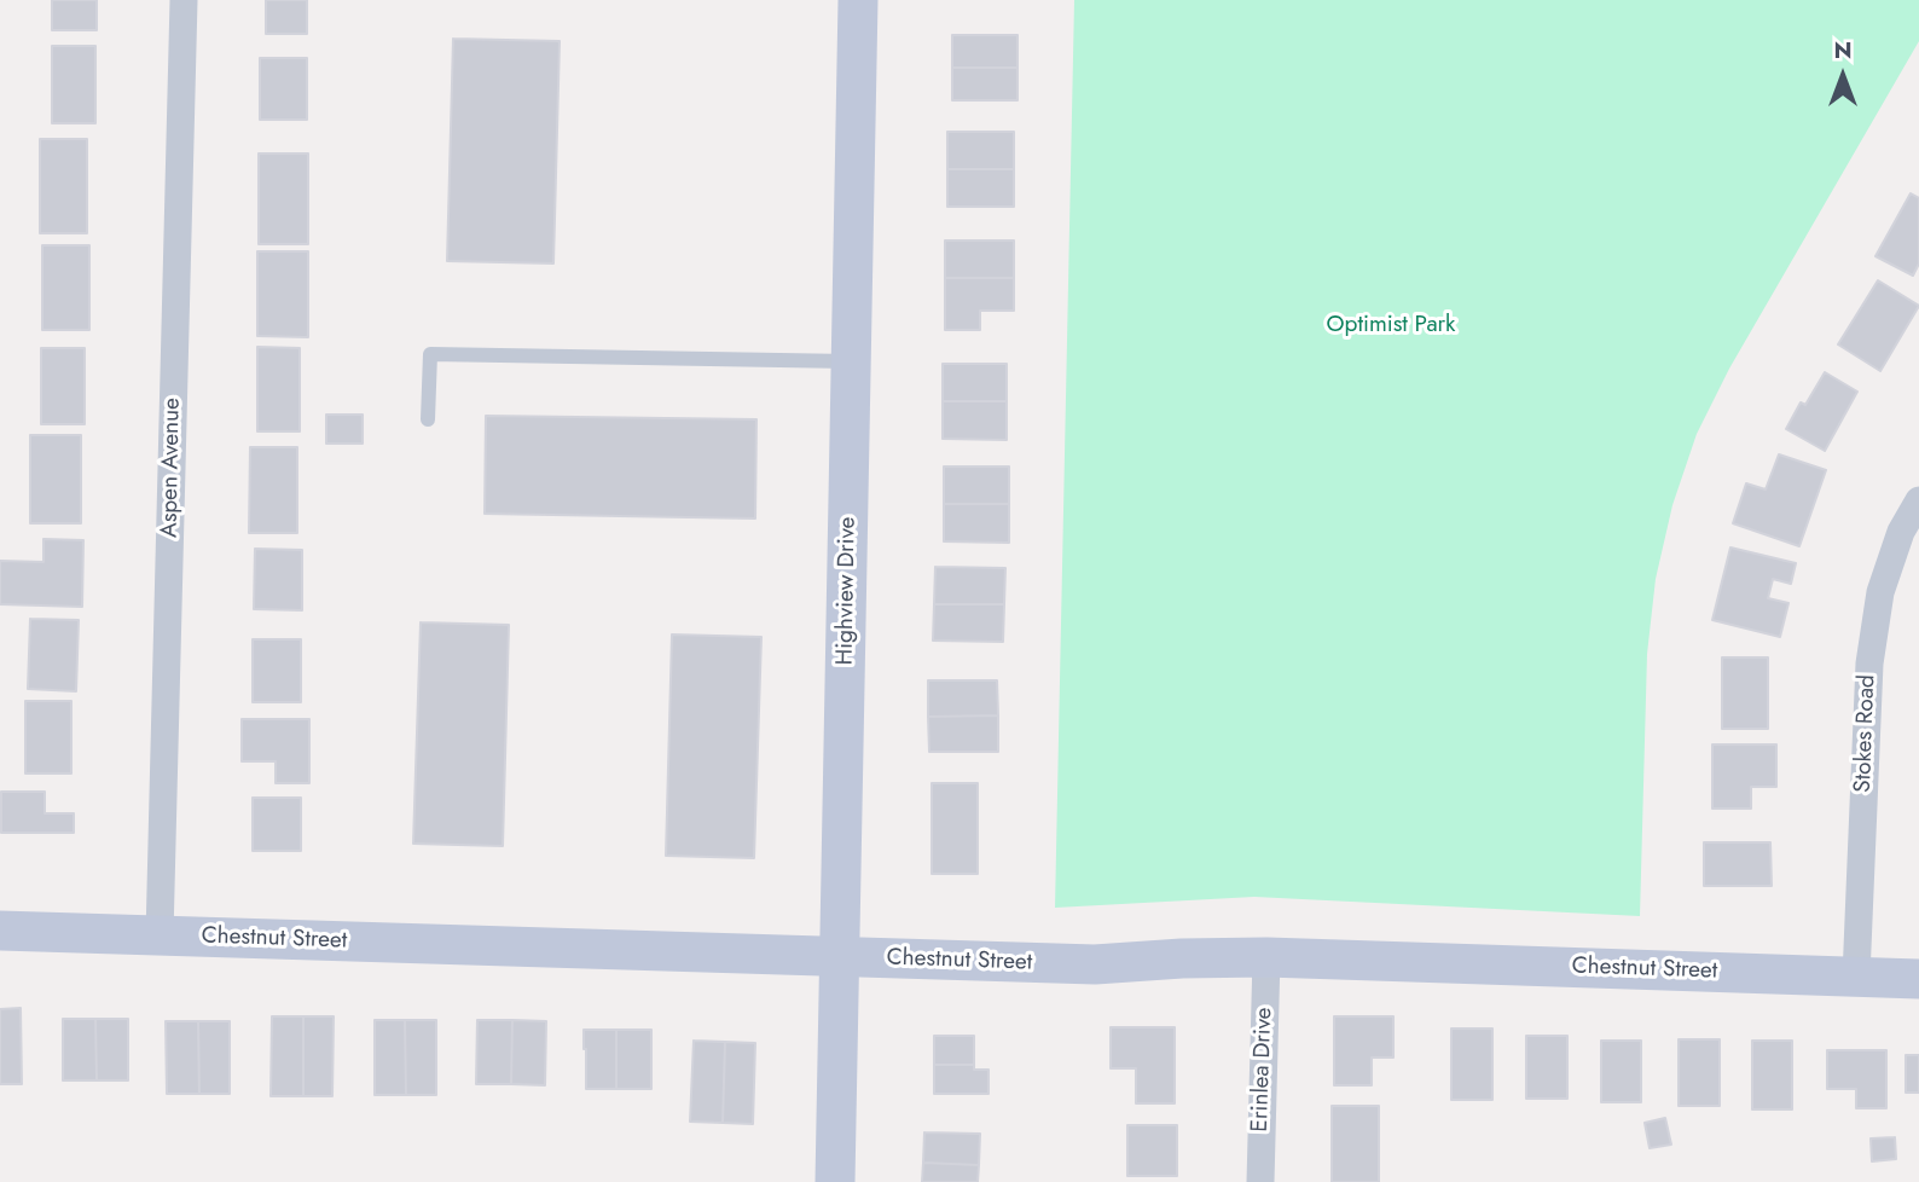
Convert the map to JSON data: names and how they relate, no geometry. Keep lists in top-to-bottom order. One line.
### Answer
{"streets":{"street":["Aspen Avenue","Highview Drive","Stokes Road","Chestnut Street","Erinlea Drive"]},"crossings":[["Aspen Avenue","Chestnut Street"],["Highview Drive","Chestnut Street"],["Stokes Road","Chestnut Street"],["Chestnut Street","Erinlea Drive"]],"parks":["Optimist Park"],"north":"top"}
